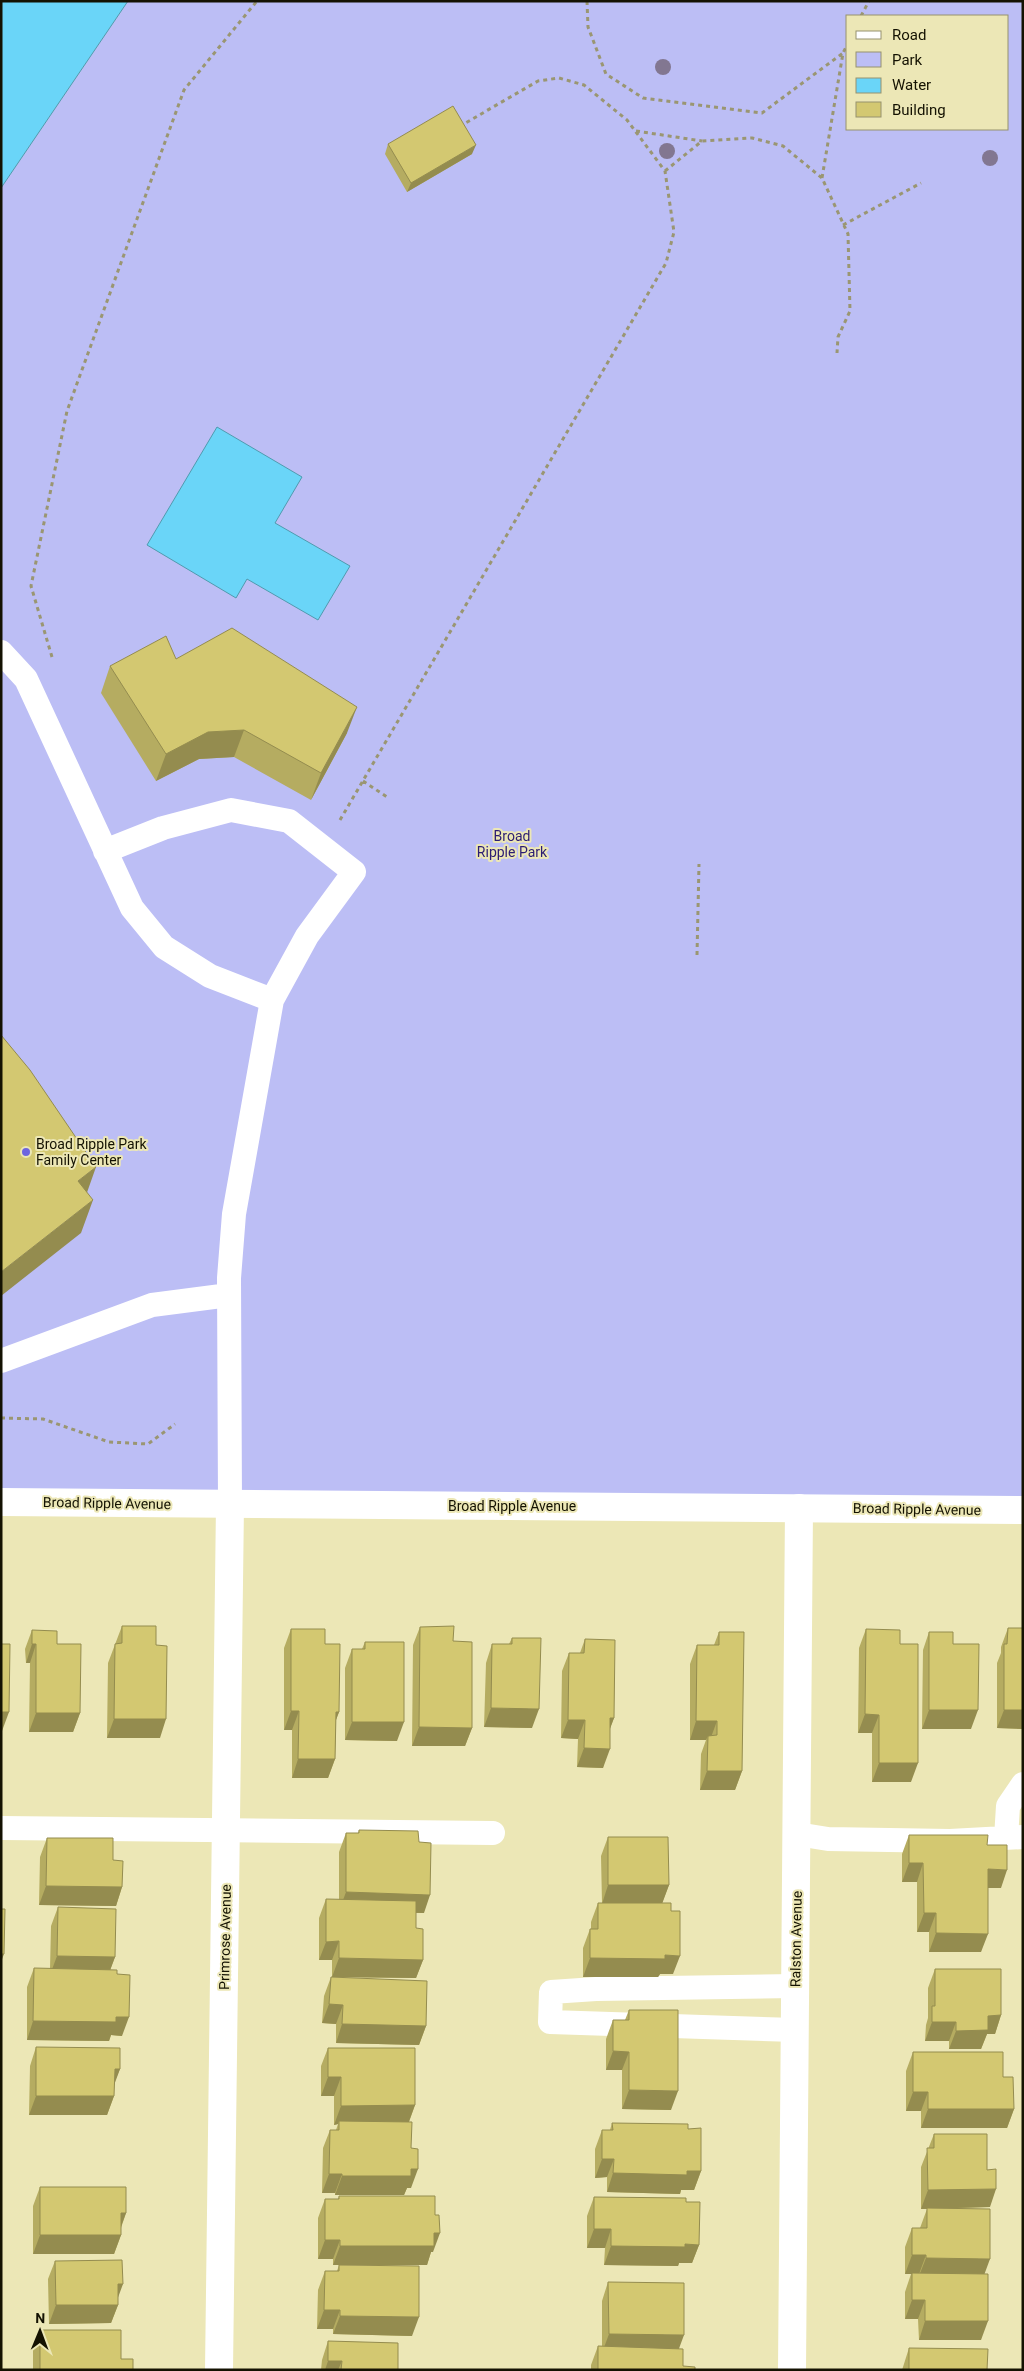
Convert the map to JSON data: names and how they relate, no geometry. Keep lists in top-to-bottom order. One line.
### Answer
{"streets":{"street":["Broad Ripple Avenue","Primrose Avenue","Ralston Avenue"]},"crossings":[["Broad Ripple Avenue","Primrose Avenue"],["Broad Ripple Avenue","Ralston Avenue"]],"parks":["Broad Ripple Park"],"places":["Broad Ripple Park Family Center"],"legend":["Road","Park","Water","Building"],"north":"top"}
